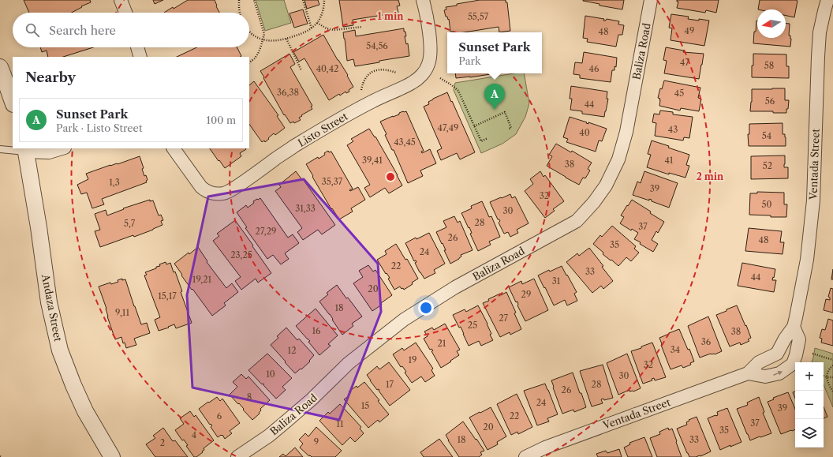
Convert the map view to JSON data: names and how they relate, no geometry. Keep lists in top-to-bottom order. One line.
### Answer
{"streets":{"street":["Baliza Road","Listo Street","Ventada Street","Andaza Street"]},"house_numbers":["55,57","49","48","54,56","47","58","40,42","46","36,38","45","56","44","47,49","43","40","54","43,45","39,41","41","38","52","35,37","1,3","39","32","50","31,33","30","28","5,7","37","27,29","26","48","35","24","23,25","22","33","44","19,21","31","20","29","15,17","18","9,11","27","25","16","38","36","21","34","12","19","32","10","30","17","28","26","8","24","15","39","6","22","37","11","20","35","4","18","33","9","2"],"north":"left","page":{"search":"Search here","popup":["Sunset Park","Park"],"heading":"Nearby","pins":"A","list":[{"mark":"A","name":"Sunset Park","note":"Park · Listo Street","value":"100 m"}],"map_buttons":["+","−"]},"rings":["1 min","2 min"]}
